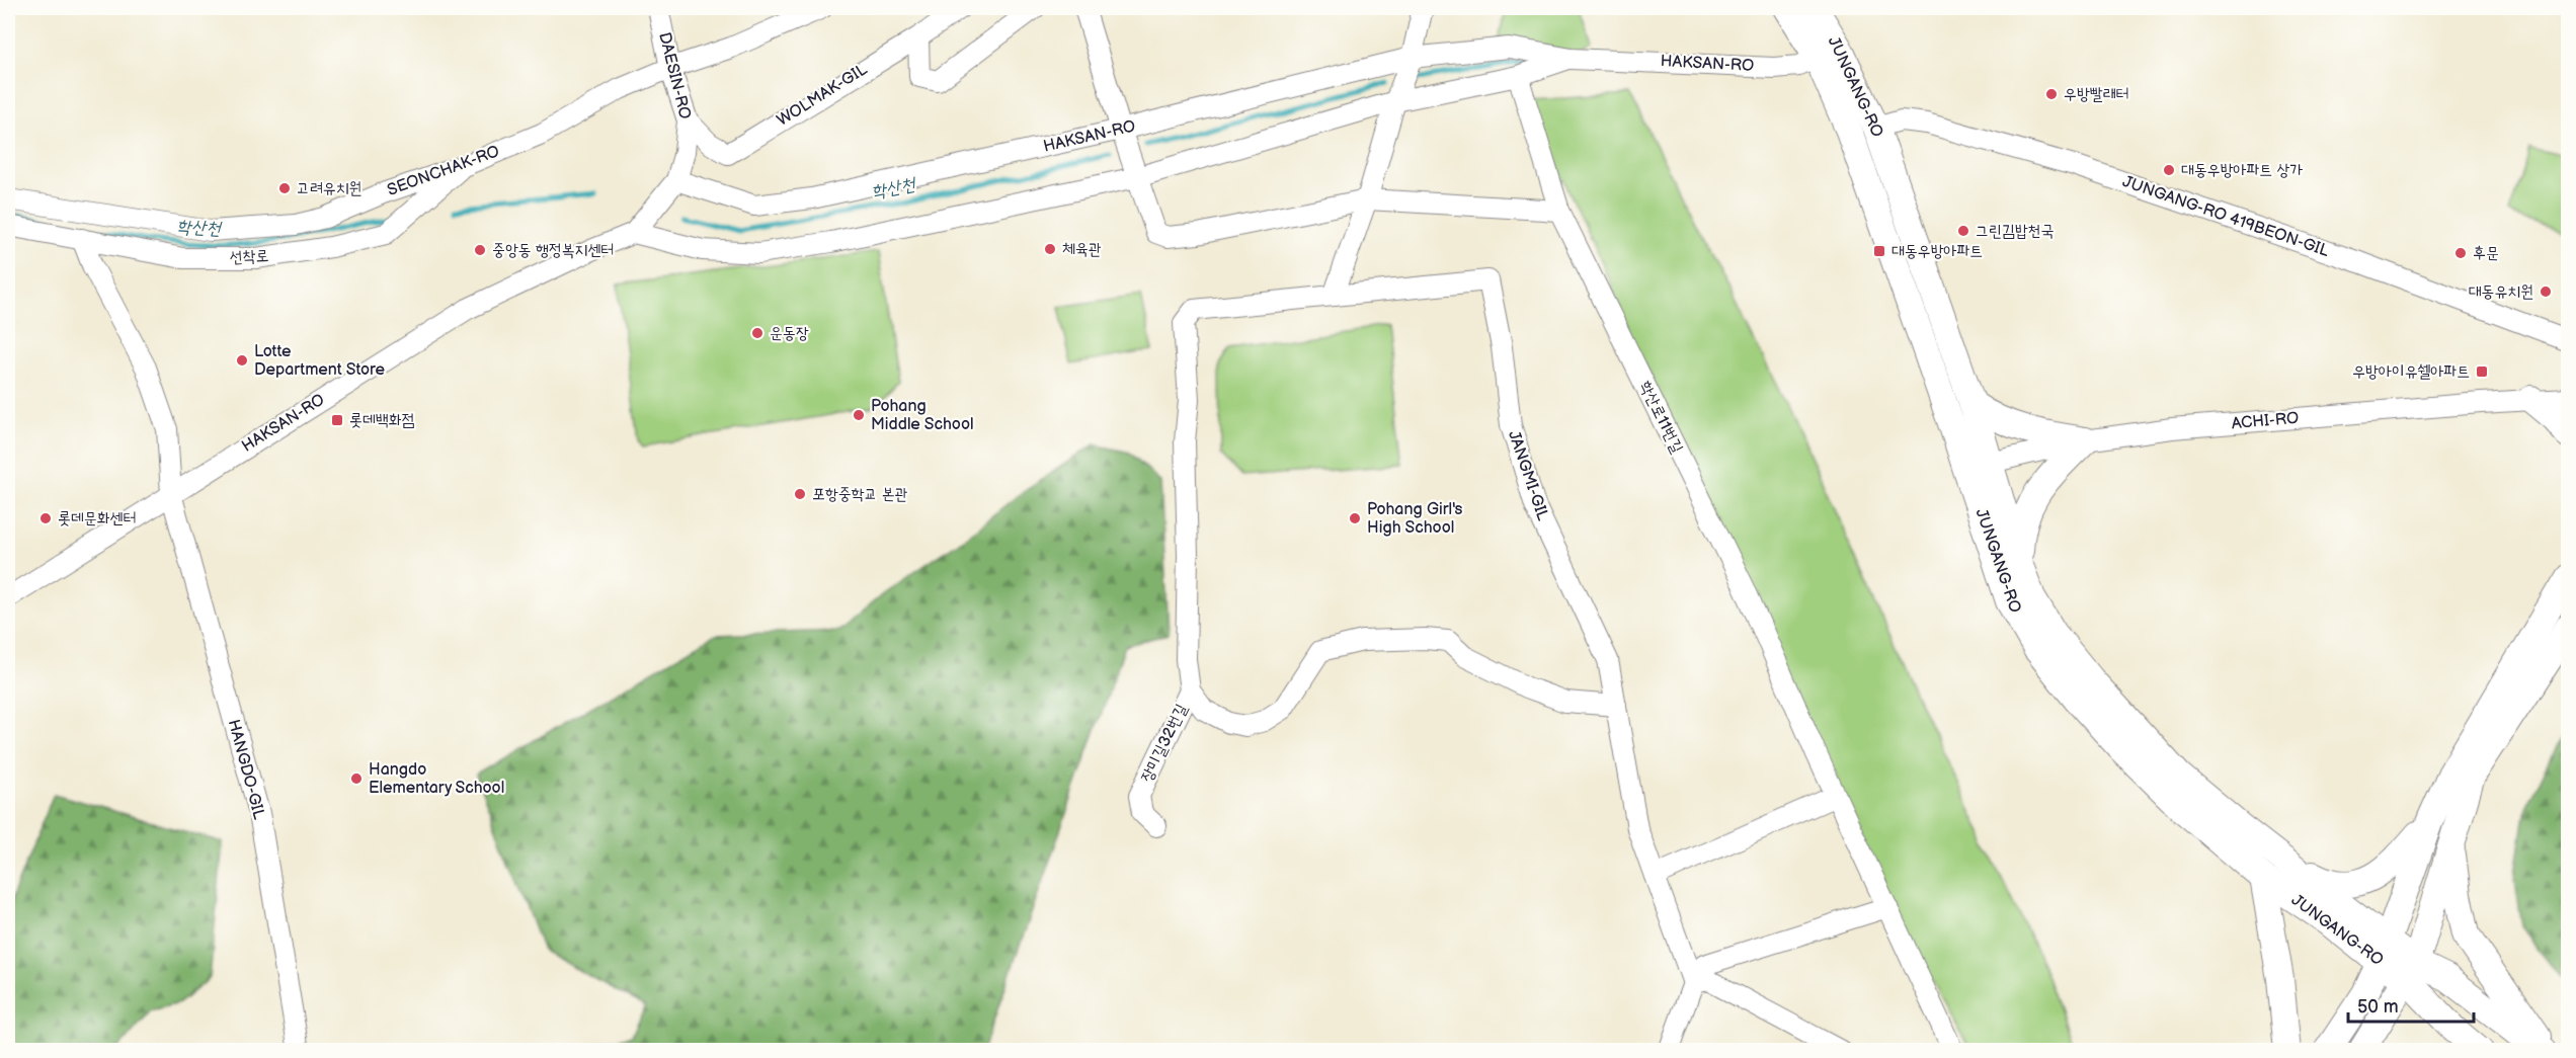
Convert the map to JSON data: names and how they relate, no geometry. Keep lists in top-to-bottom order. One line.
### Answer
{"streets":{"main road":["JUNGANG-RO"],"street":["HAKSAN-RO","DAESIN-RO","WOLMAK-GIL","SEONCHAK-RO","JUNGANG-RO 419BEON-GIL","선착로","학산로11번길","ACHI-RO","JANGMI-GIL","장미길32번길","HANGDO-GIL"]},"crossings":[["HAKSAN-RO","DAESIN-RO"],["HAKSAN-RO","JUNGANG-RO"],["HAKSAN-RO","학산로11번길"],["HAKSAN-RO","HANGDO-GIL"],["DAESIN-RO","WOLMAK-GIL"],["DAESIN-RO","SEONCHAK-RO"],["JUNGANG-RO","JUNGANG-RO 419BEON-GIL"],["JUNGANG-RO","ACHI-RO"],["SEONCHAK-RO","선착로"],["선착로","HANGDO-GIL"]],"water":["학산천"],"places":{"other":["우방빨래터","대동우방아파트 상가","고려유치원","그린김밥천국","체육관","중앙동 행정복지센터","후문","대동유치원","운동장","Lotte Department Store","Pohang Middle School","포항중학교 본관","롯데문화센터","Pohang Girl's High School","Hangdo Elementary School"],"transit":["대동우방아파트","우방아이유쉘아파트","롯데백화점"]},"scale_bar":"50 m"}
